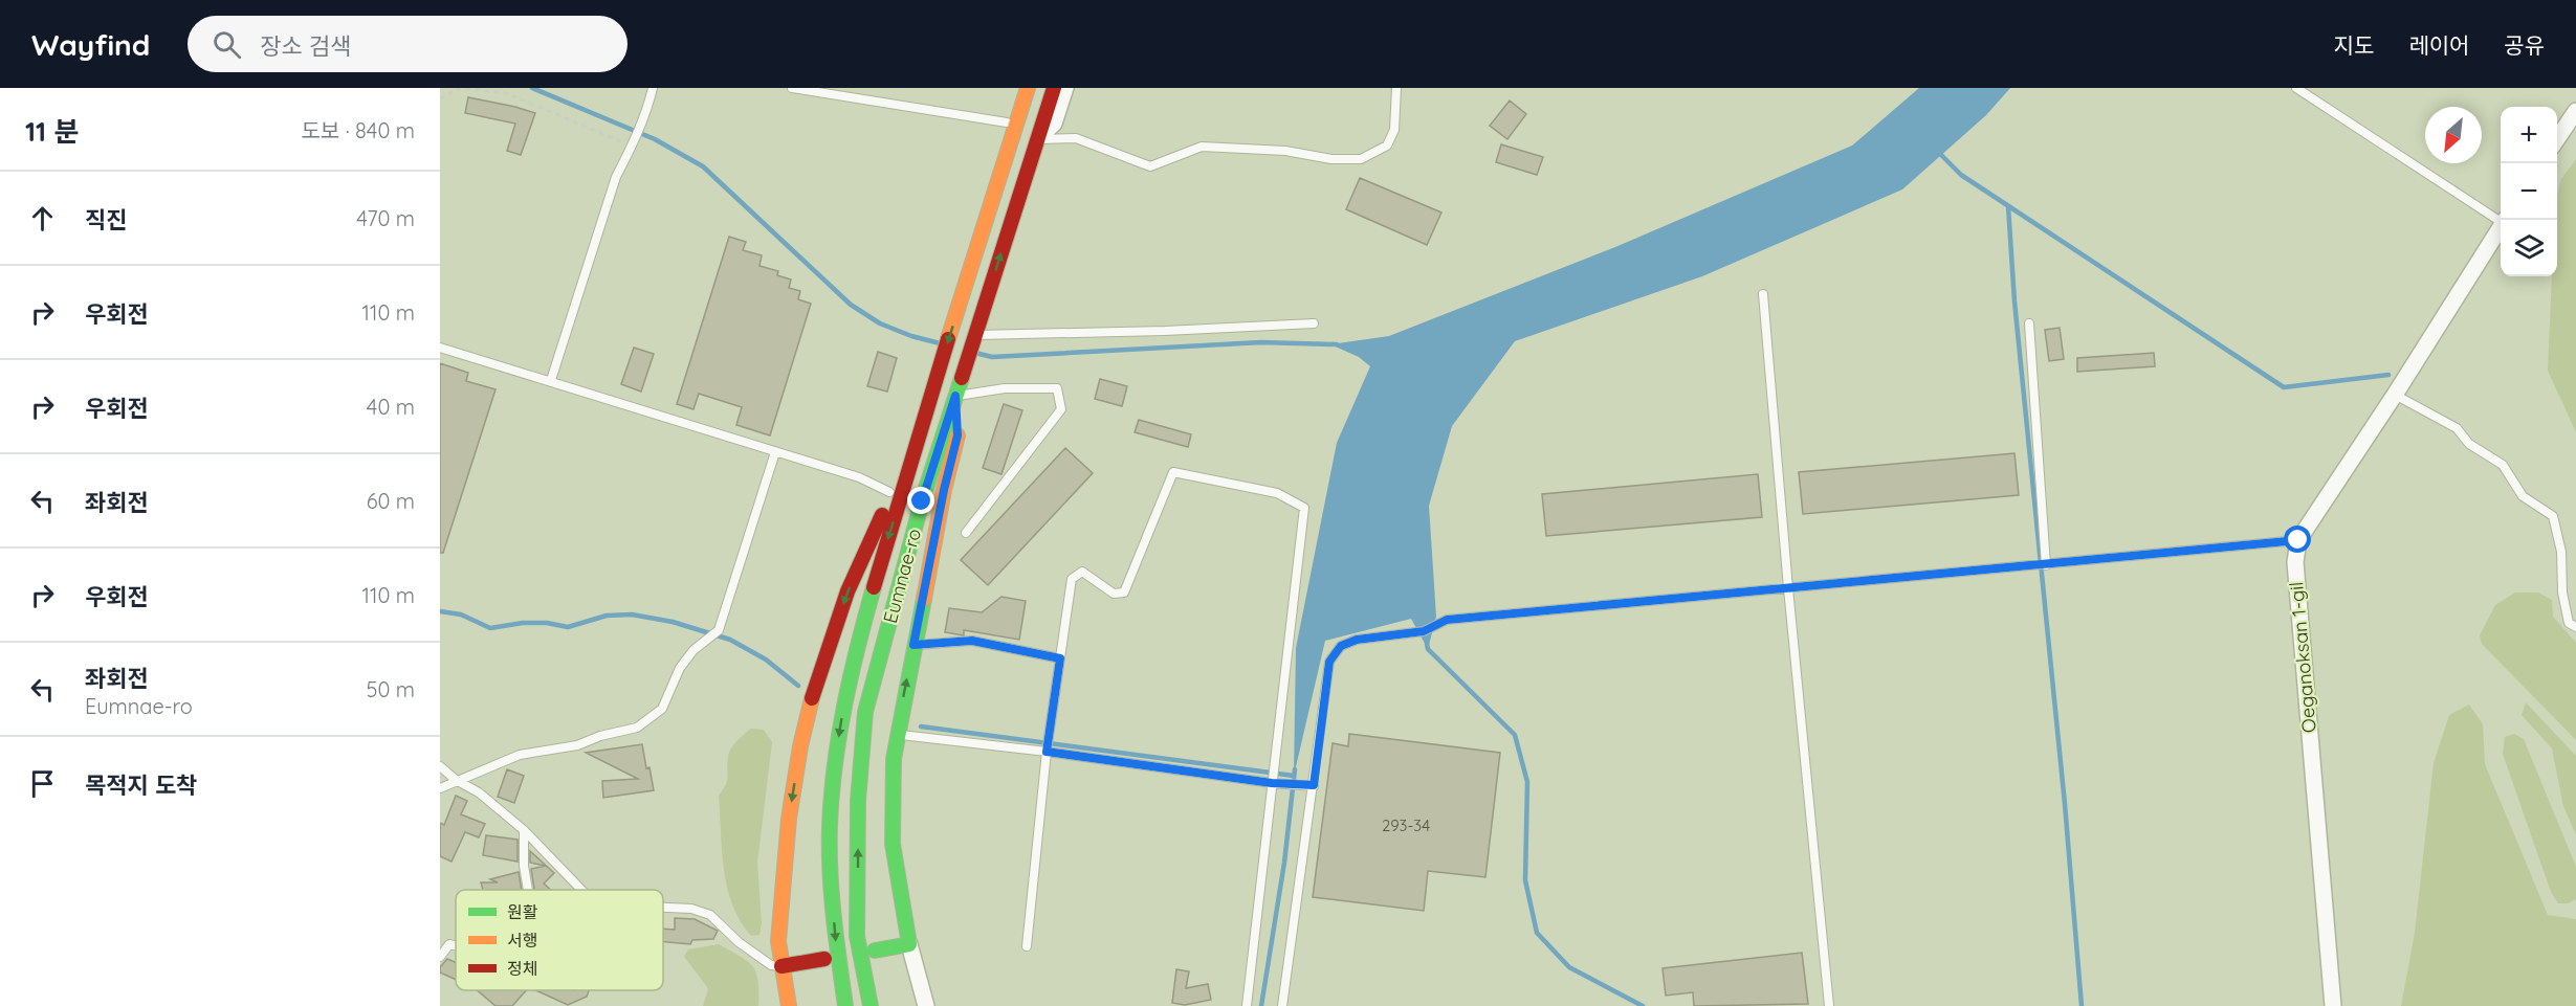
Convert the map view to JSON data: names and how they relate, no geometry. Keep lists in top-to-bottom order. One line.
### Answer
{"streets":{"street":["Eumnae-ro","Oeganoksan 1-gil"]},"house_numbers":["293-34"],"legend":["원활","서행","정체"],"north":"bottom left","page":{"header":"Wayfind","search":"장소 검색","nav":["지도","레이어","공유"],"heading":["11 분","도보 · 840 m"],"map_buttons":["+","−"],"list":[["직진","470 m"],["우회전","110 m"],["우회전","40 m"],["좌회전","60 m"],["우회전","110 m"],["좌회전","Eumnae-ro","50 m"],"목적지 도착"]}}
